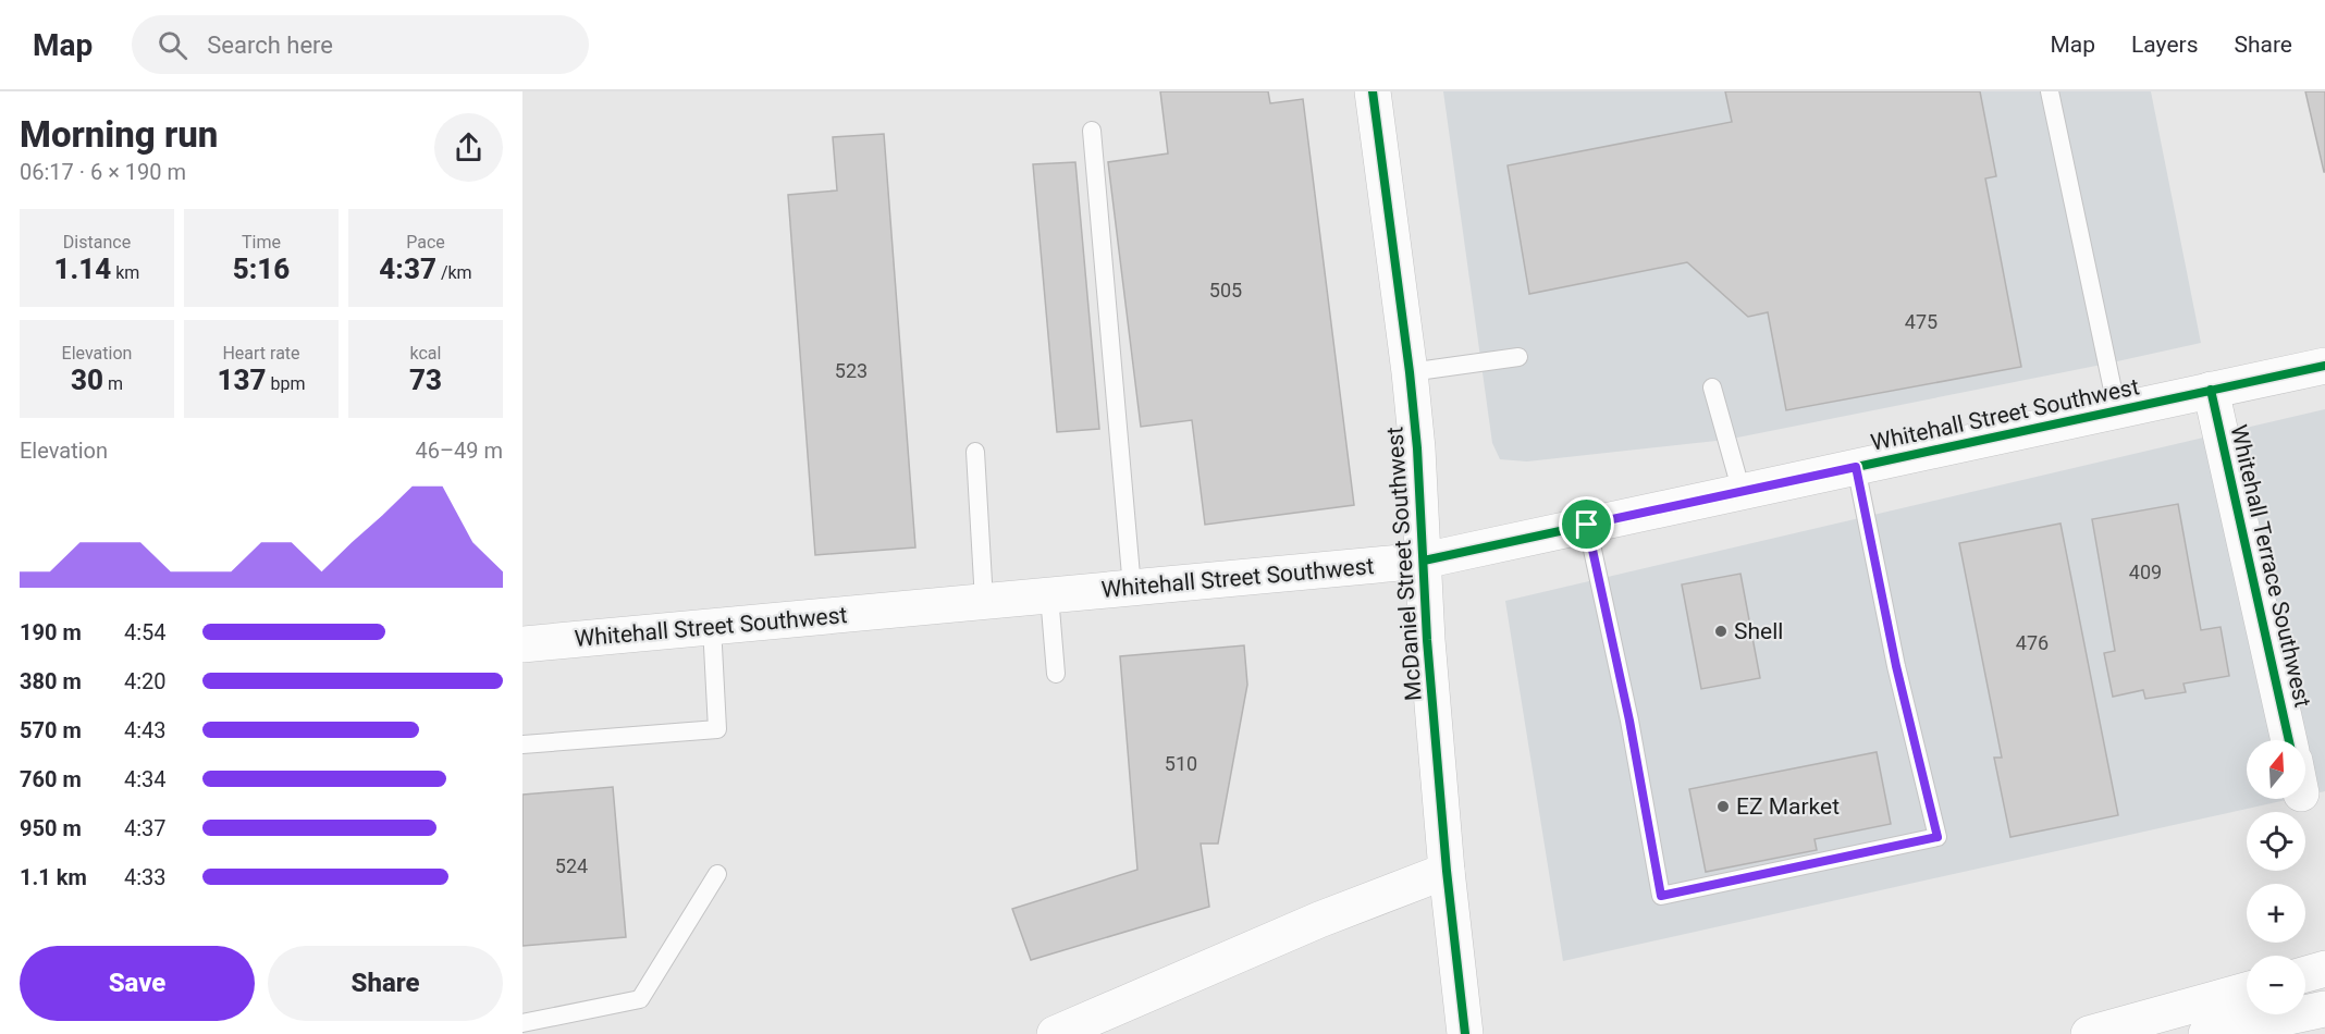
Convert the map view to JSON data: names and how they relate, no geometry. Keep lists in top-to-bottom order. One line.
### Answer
{"streets":{"main road":["Whitehall Street Southwest","McDaniel Street Southwest","Whitehall Terrace Southwest"]},"crossings":[["Whitehall Street Southwest","McDaniel Street Southwest"],["Whitehall Street Southwest","Whitehall Terrace Southwest"]],"places":["Shell","EZ Market"],"house_numbers":["505","475","523","409","476","510","524"],"north":"top","page":{"header":"Map","search":"Search here","nav":["Map","Layers","Share"],"heading":["Morning run","06:17 · 6 × 190 m"],"stats":[["Distance","1.14 km"],["Time","5:16"],["Pace","4:37 /km"],["Elevation","30 m"],["Heart rate","137 bpm"],["kcal","73"]],"chart":["Elevation","46–49 m"],"list":[{"name":"190 m","note":"4:54"},{"name":"380 m","note":"4:20"},{"name":"570 m","note":"4:43"},{"name":"760 m","note":"4:34"},{"name":"950 m","note":"4:37"},{"name":"1.1 km","note":"4:33"}],"map_buttons":["+","−"],"buttons":["Save","Share"]}}
